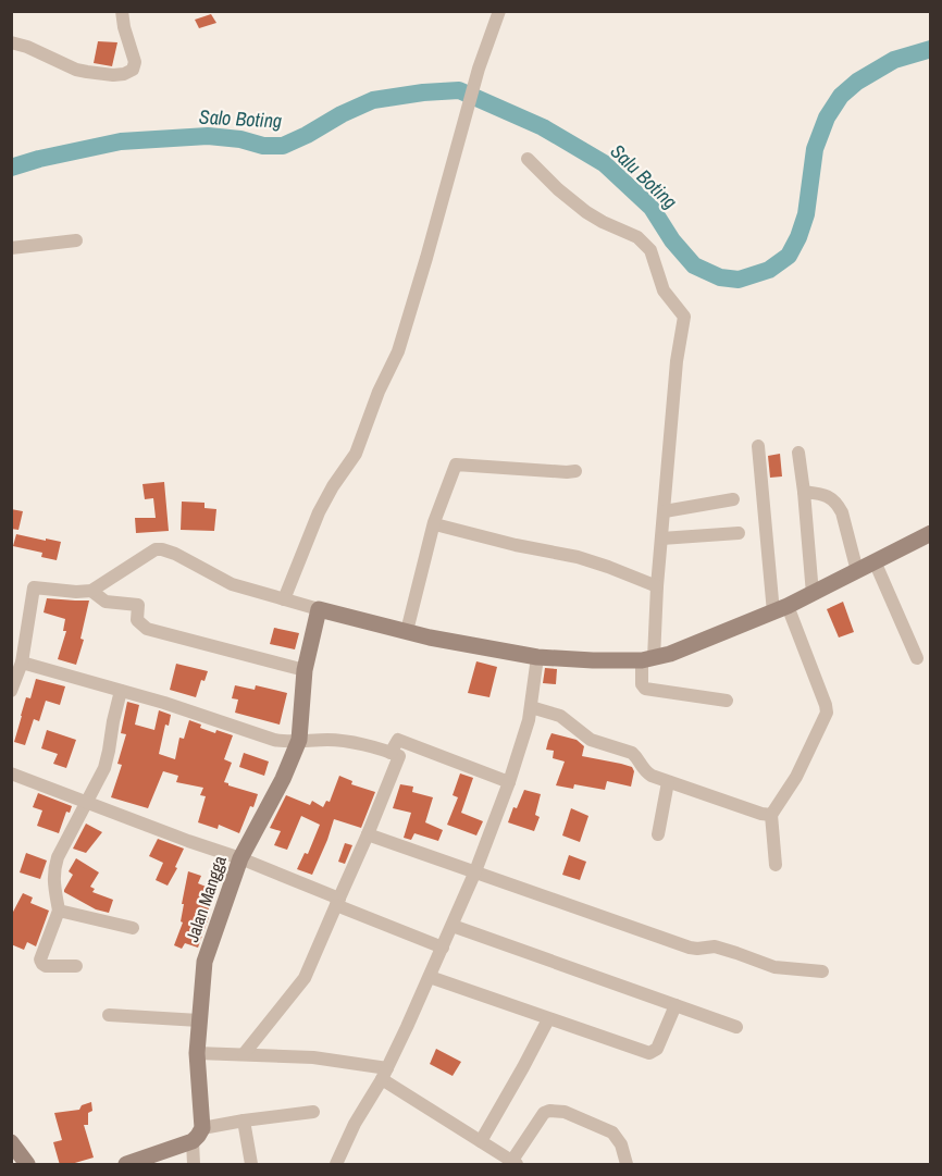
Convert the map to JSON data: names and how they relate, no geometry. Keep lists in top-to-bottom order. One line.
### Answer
{"streets":{"street":["Jalan Mangga"]},"water":["Salo Boting","Salu Boting"]}
